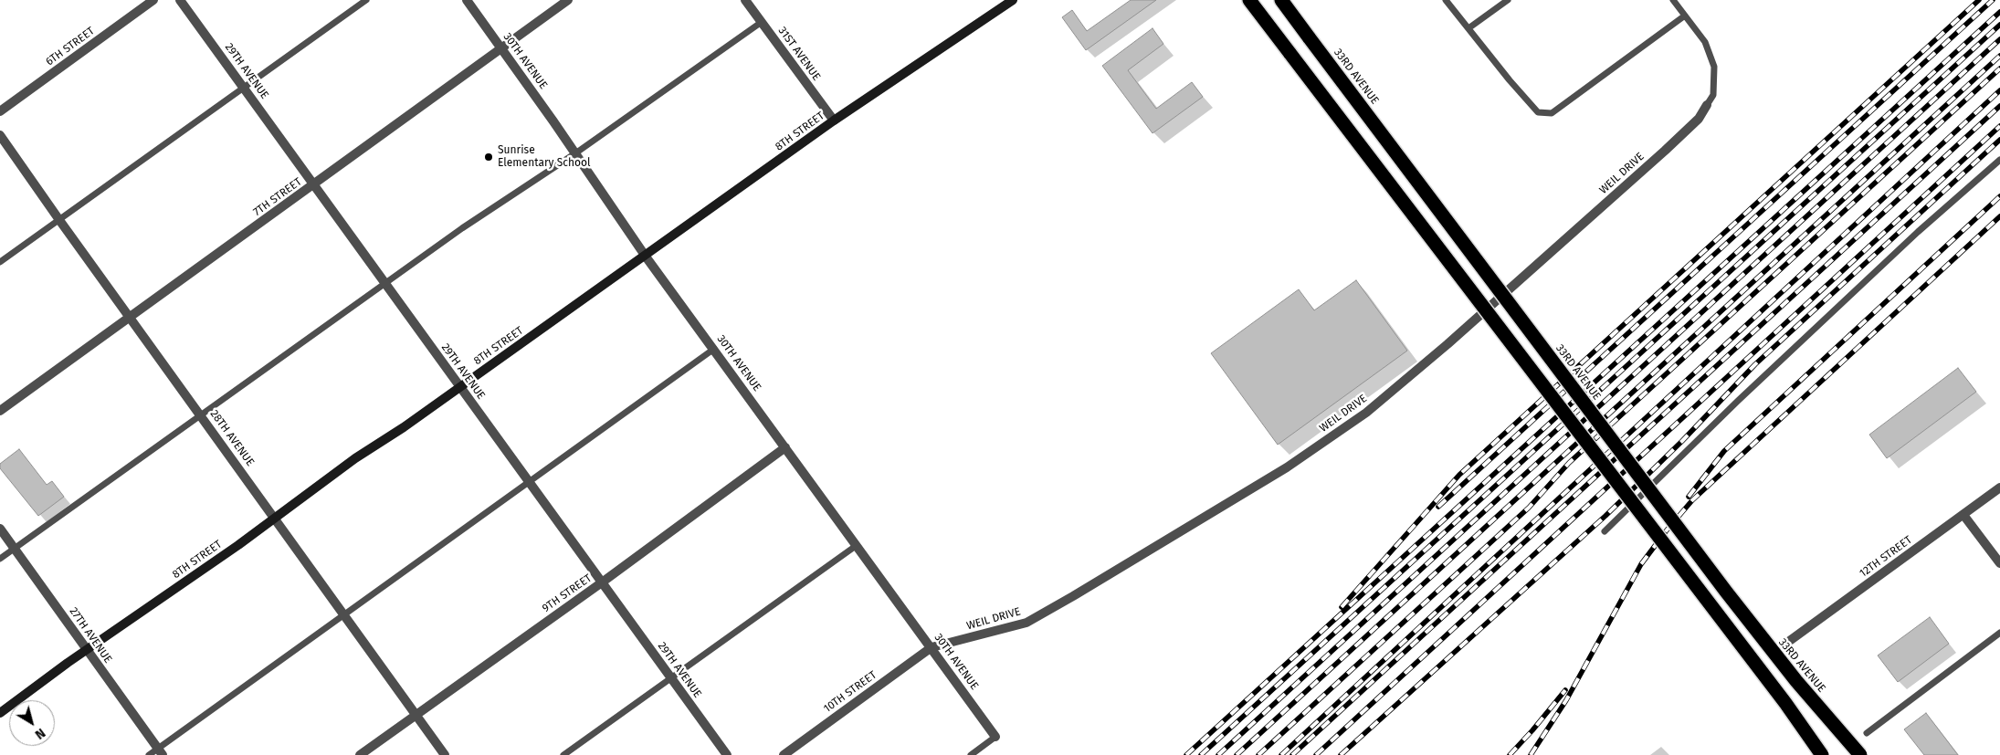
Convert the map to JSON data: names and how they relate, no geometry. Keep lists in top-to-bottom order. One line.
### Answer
{"streets":{"highway":["33RD AVENUE"],"main road":["8TH STREET"],"street":["6TH STREET","31ST AVENUE","30TH AVENUE","29TH AVENUE","WEIL DRIVE","7TH STREET","28TH AVENUE","12TH STREET","9TH STREET","27TH AVENUE","10TH STREET"]},"crossings":[["31ST AVENUE","8TH STREET"],["30TH AVENUE","8TH STREET"],["30TH AVENUE","WEIL DRIVE"],["30TH AVENUE","7TH STREET"],["30TH AVENUE","9TH STREET"],["30TH AVENUE","10TH STREET"],["29TH AVENUE","8TH STREET"],["29TH AVENUE","7TH STREET"],["29TH AVENUE","9TH STREET"],["8TH STREET","28TH AVENUE"],["8TH STREET","27TH AVENUE"],["WEIL DRIVE","10TH STREET"],["7TH STREET","28TH AVENUE"],["28TH AVENUE","9TH STREET"]],"places":["Sunrise Elementary School"],"north":"bottom right"}
